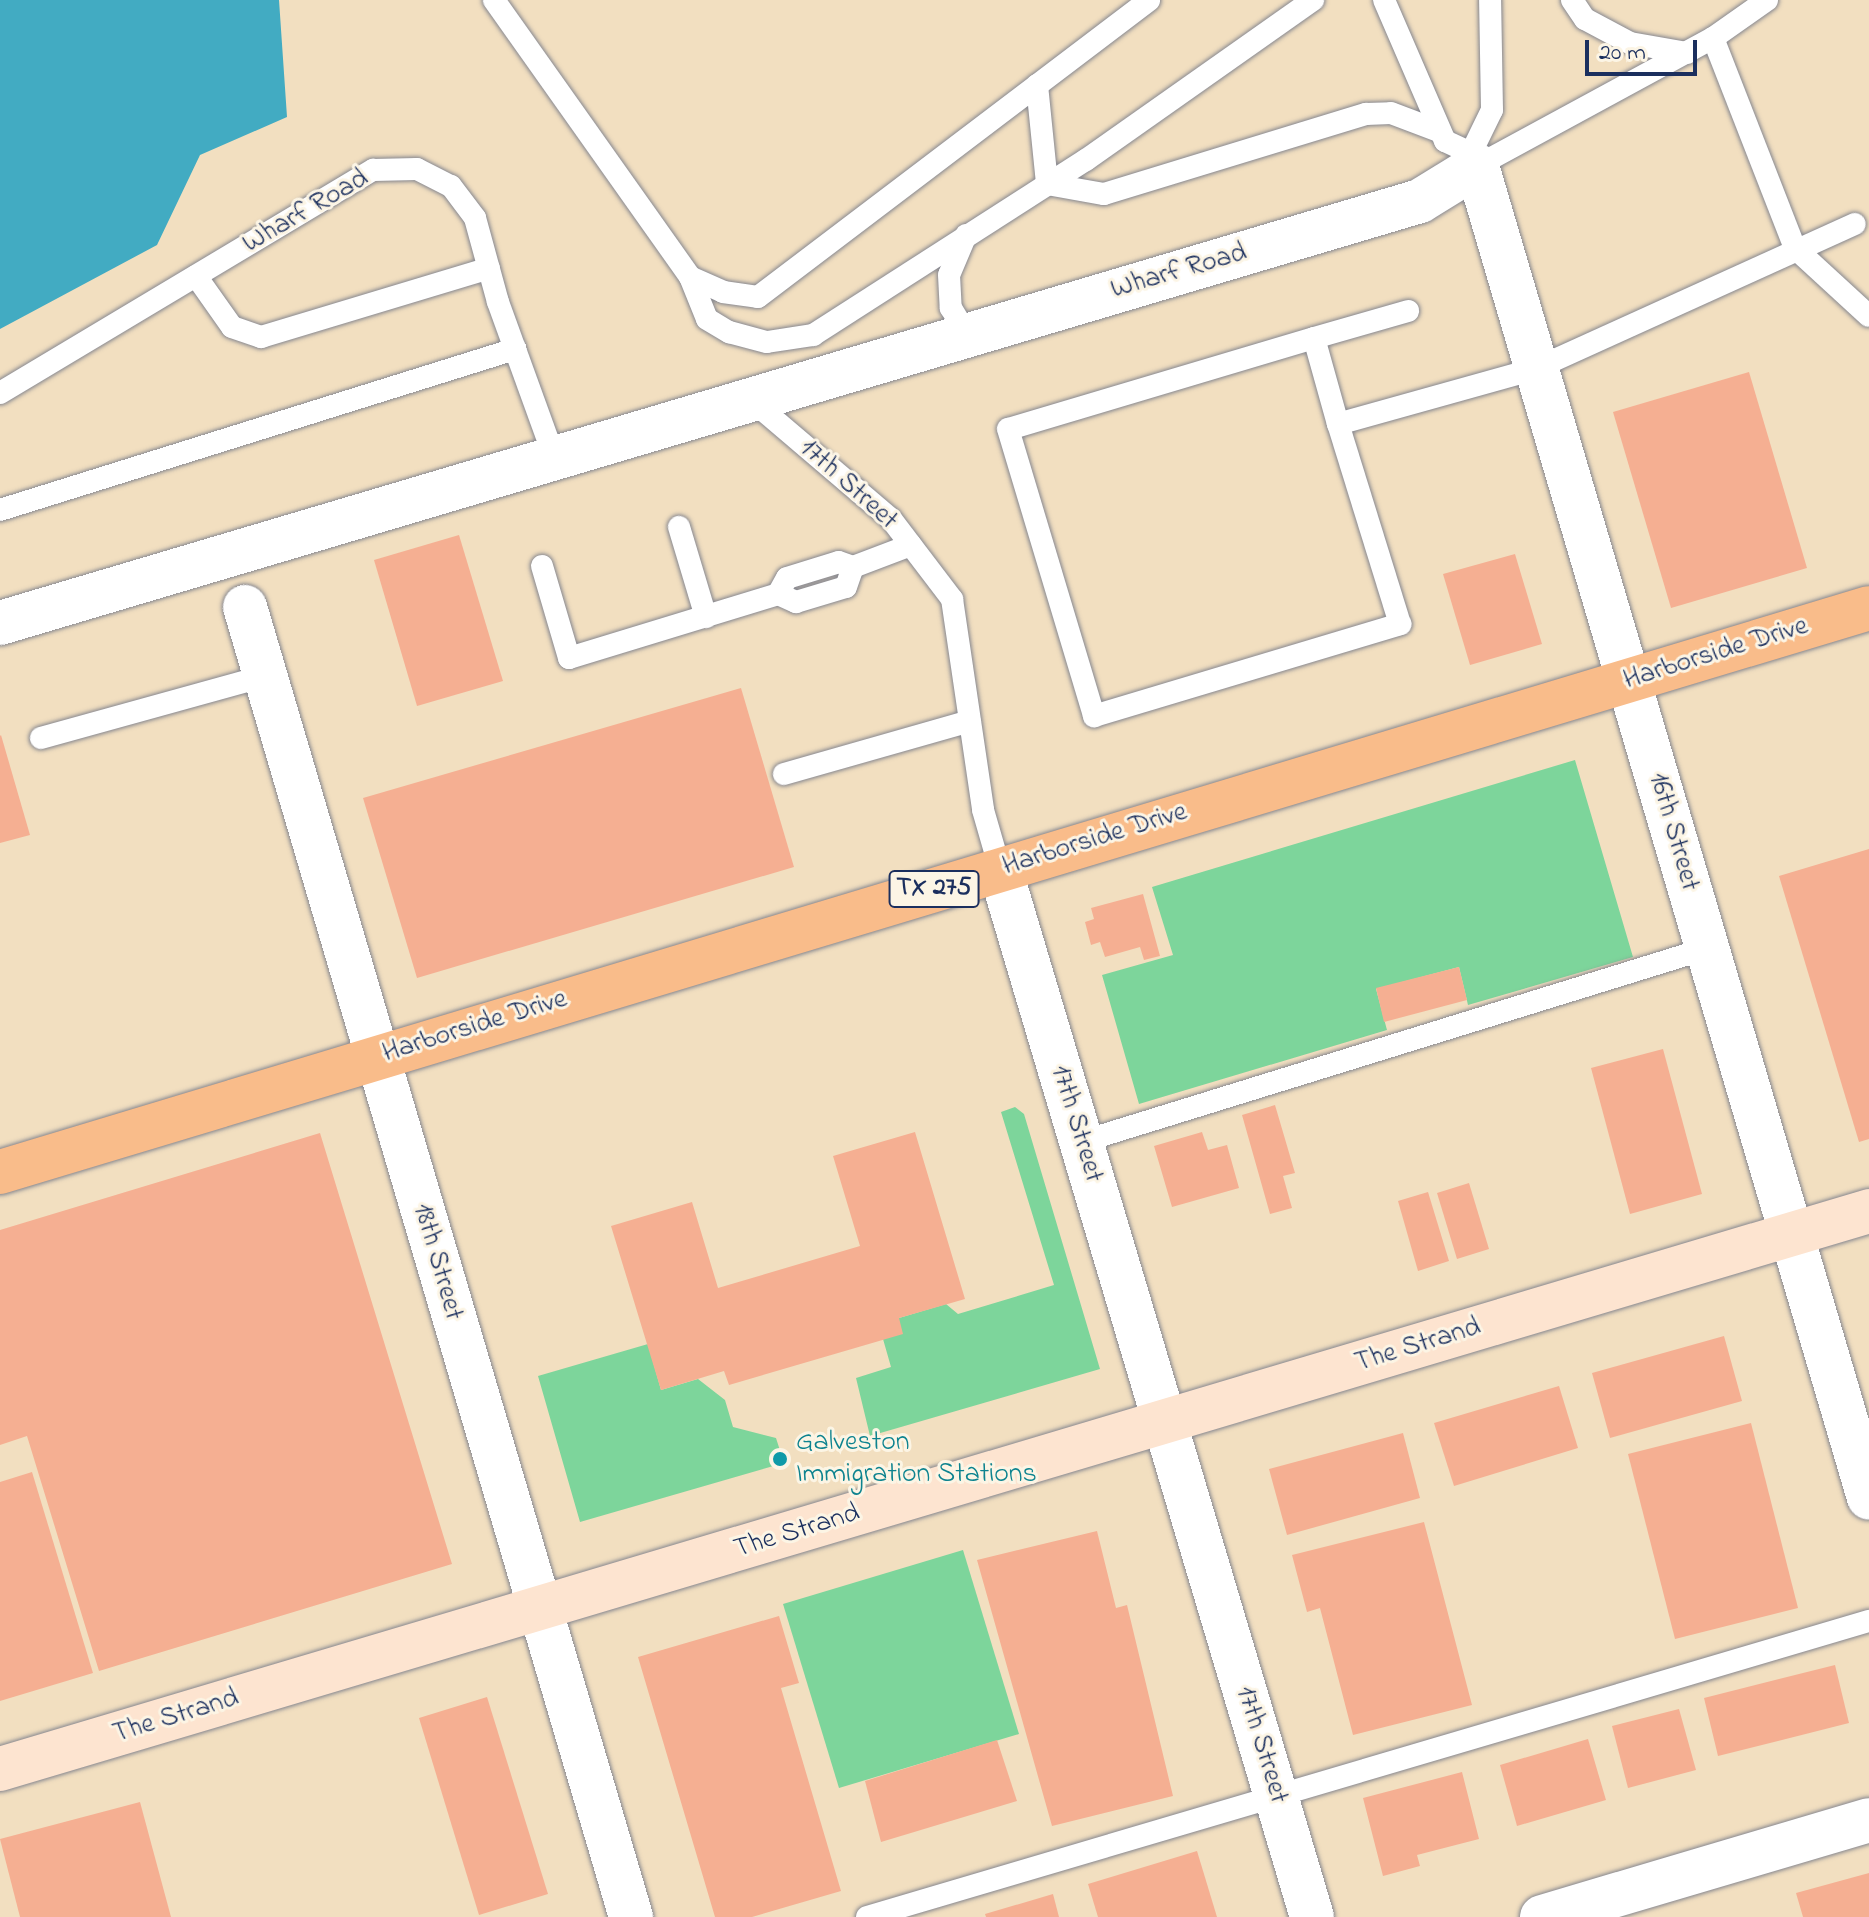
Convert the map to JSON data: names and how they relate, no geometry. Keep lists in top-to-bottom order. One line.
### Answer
{"streets":{"main road":["Harborside Drive","TX 275"],"street":["Wharf Road","17th Street","16th Street","18th Street","The Strand"]},"crossings":[["Wharf Road","17th Street"],["Wharf Road","16th Street"],["17th Street","Harborside Drive"],["17th Street","The Strand"],["Harborside Drive","16th Street"],["Harborside Drive","18th Street"],["16th Street","The Strand"],["18th Street","The Strand"]],"places":["Galveston Immigration Stations"],"scale_bar":"20 m"}
